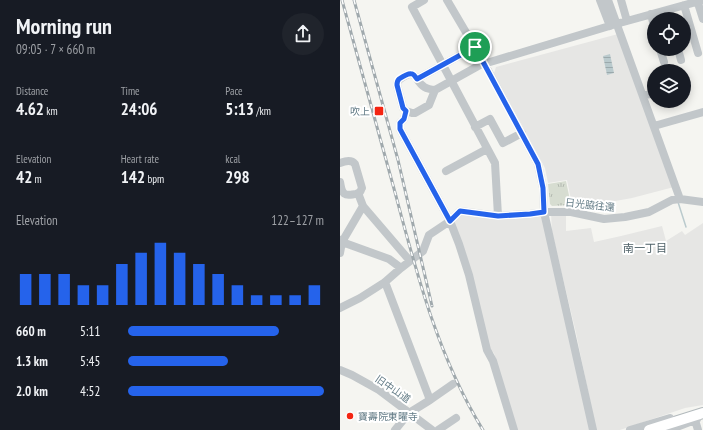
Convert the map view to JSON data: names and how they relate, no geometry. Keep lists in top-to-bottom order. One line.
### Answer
{"streets":{"street":["日光脇往還","旧中山道"]},"districts":["南一丁目"],"places":{"transit":["吹上"],"other":["寶壽院東曜寺"]},"page":{"heading":["Morning run","09:05 · 7 × 660 m"],"stats":[["Distance","4.62 km"],["Time","24:06"],["Pace","5:13 /km"],["Elevation","42 m"],["Heart rate","142 bpm"],["kcal","298"]],"chart":["Elevation","122–127 m"],"list":[{"name":"660 m","note":"5:11"},{"name":"1.3 km","note":"5:45"},{"name":"2.0 km","note":"4:52"}]}}
